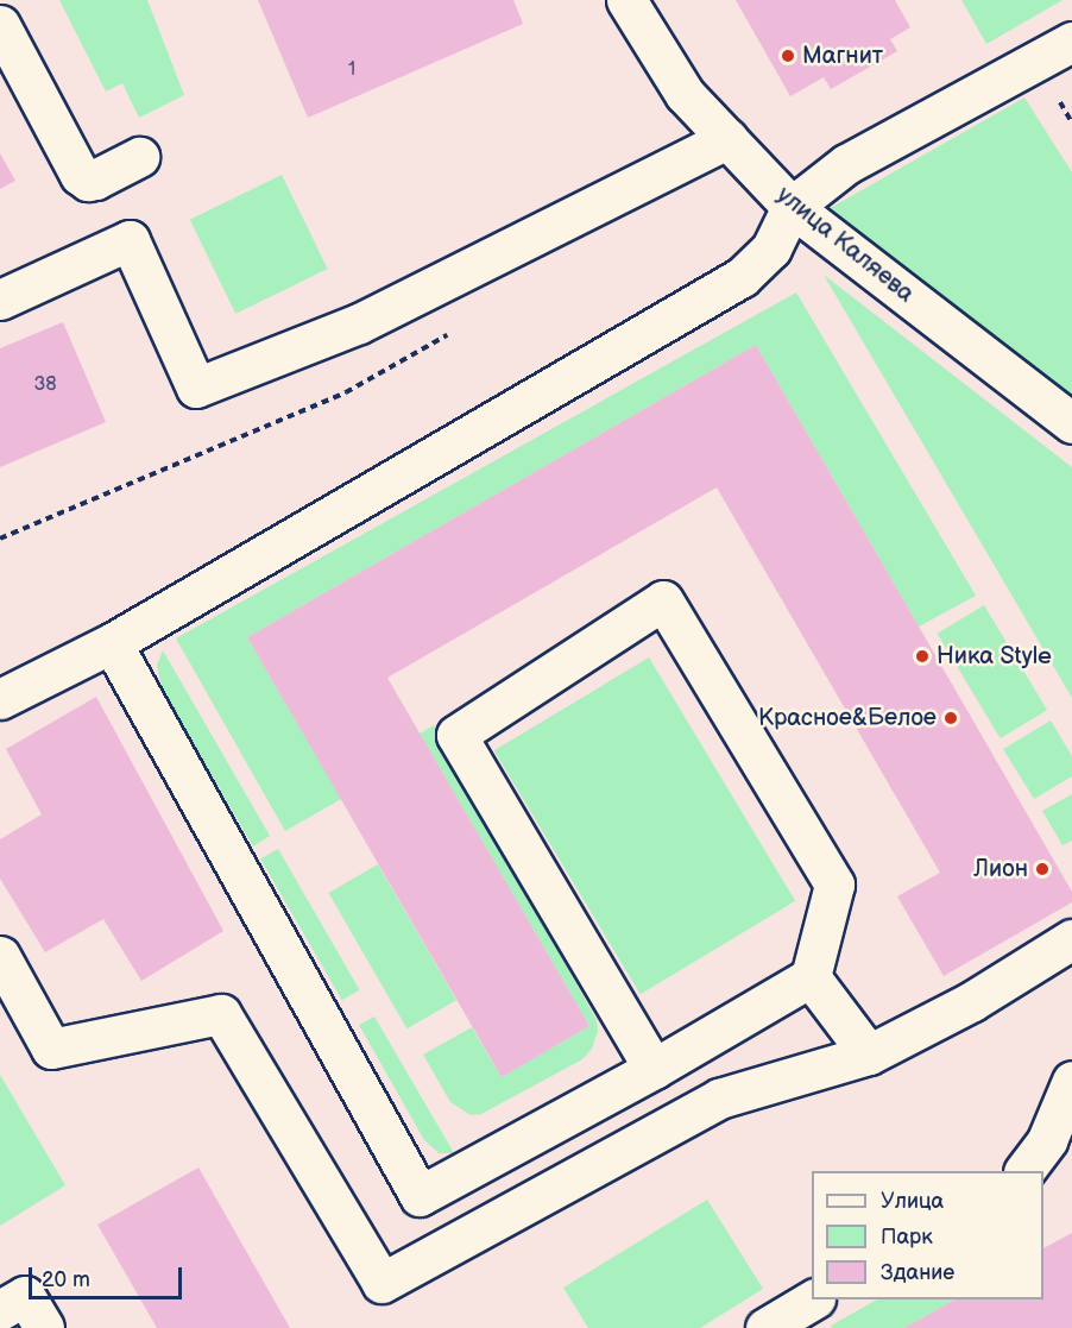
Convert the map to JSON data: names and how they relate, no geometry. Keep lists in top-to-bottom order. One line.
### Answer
{"streets":{"street":["улица Каляева"]},"places":["Магнит","Ника Style","Красное&Белое","Лион"],"house_numbers":["1","38"],"legend":["Улица","Парк","Здание"],"scale_bar":"20 m"}
